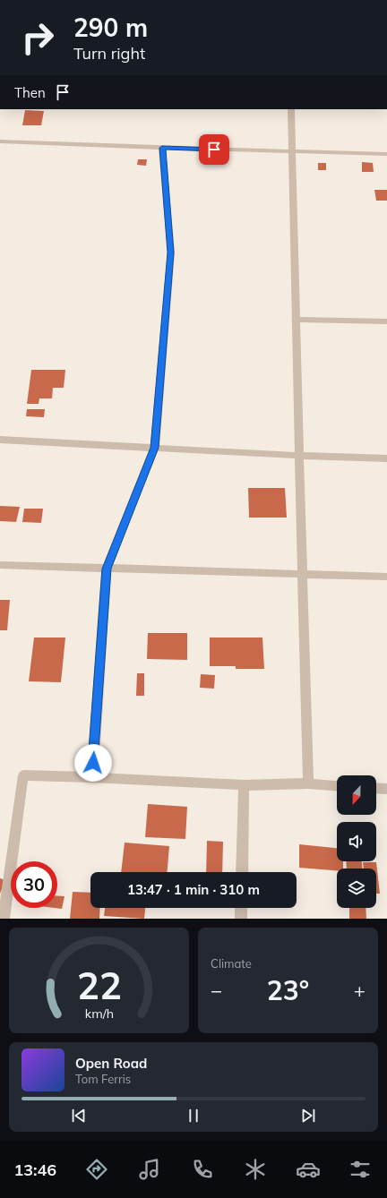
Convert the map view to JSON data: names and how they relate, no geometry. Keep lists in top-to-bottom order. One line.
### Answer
{"north":"bottom","page":{"turn":["290 m","Turn right"],"then":"Then","limit":"30","trip":"13:47 · 1 min · 310 m","tile":"Climate","heat":["−","23°","+"],"song":["Open Road","Tom Ferris"],"tabs":"13:46","gauge":["22","km/h"]}}
